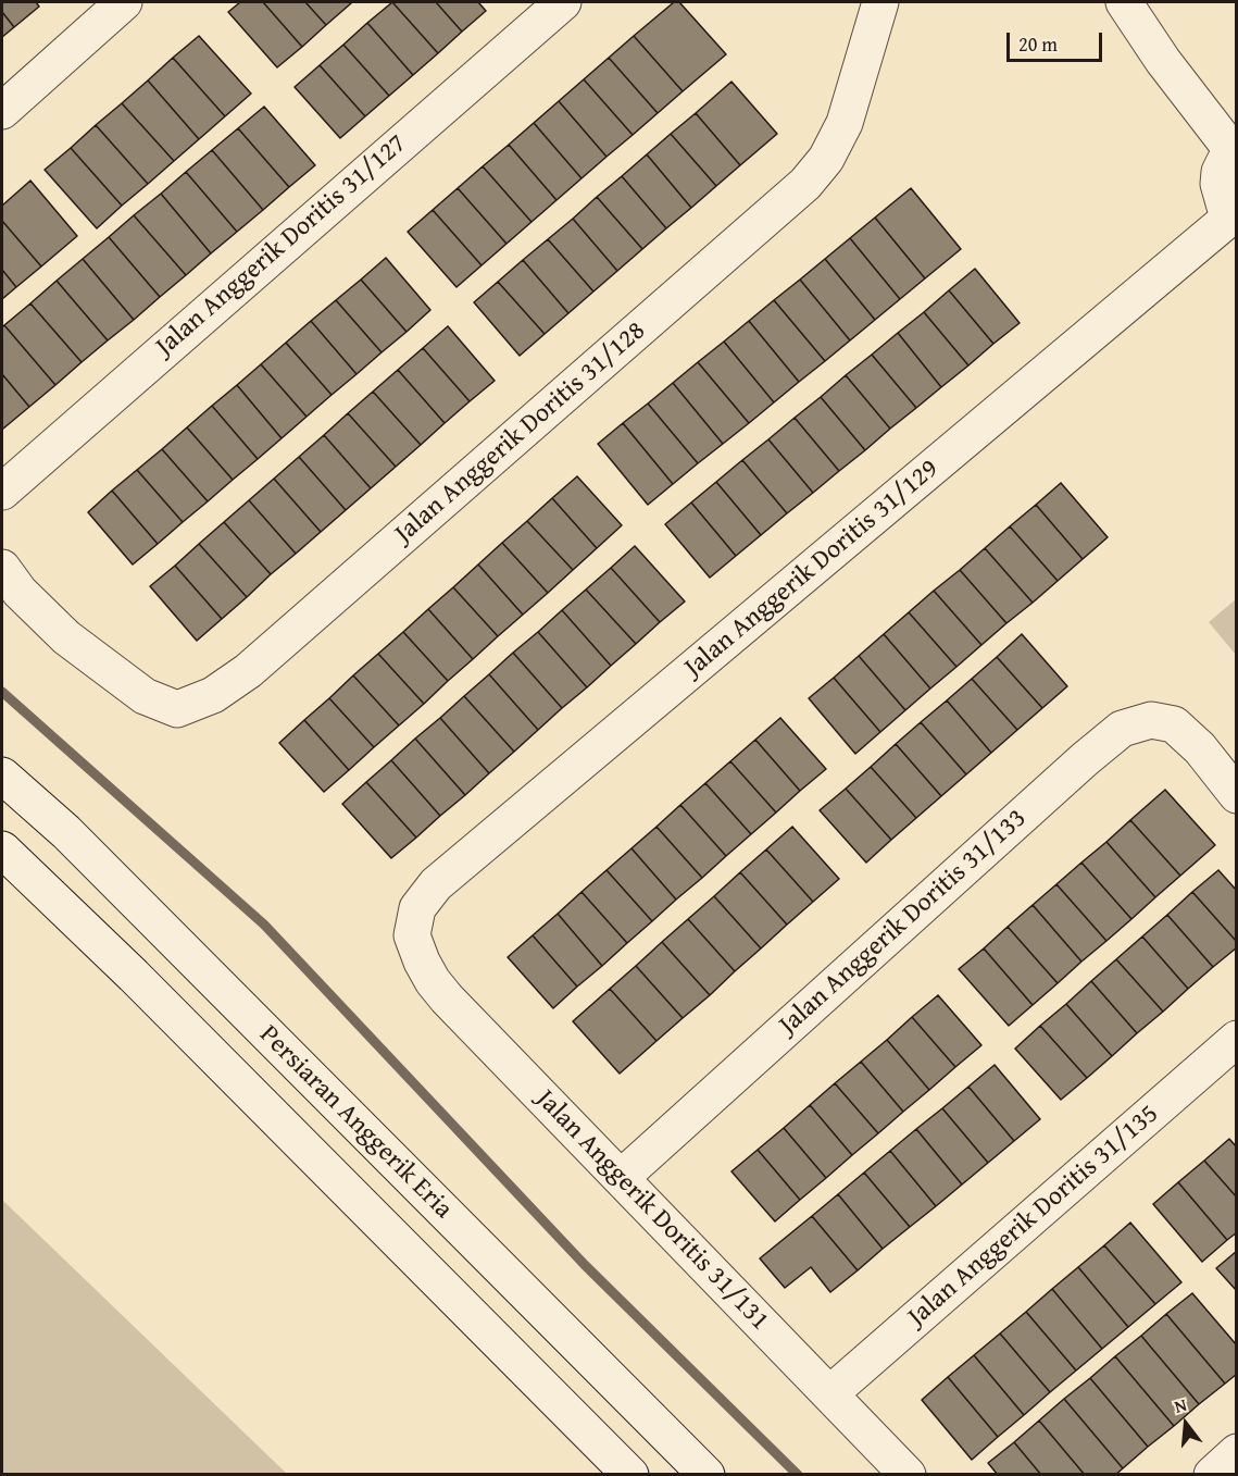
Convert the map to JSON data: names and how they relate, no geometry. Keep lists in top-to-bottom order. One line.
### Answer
{"streets":{"street":["Jalan Anggerik Doritis 31/127","Jalan Anggerik Doritis 31/128","Jalan Anggerik Doritis 31/129","Jalan Anggerik Doritis 31/133","Persiaran Anggerik Eria","Jalan Anggerik Doritis 31/131","Jalan Anggerik Doritis 31/135"]},"crossings":[["Jalan Anggerik Doritis 31/129","Jalan Anggerik Doritis 31/131"],["Jalan Anggerik Doritis 31/133","Jalan Anggerik Doritis 31/131"],["Jalan Anggerik Doritis 31/131","Jalan Anggerik Doritis 31/135"]],"scale_bar":"20 m","north":"top"}
